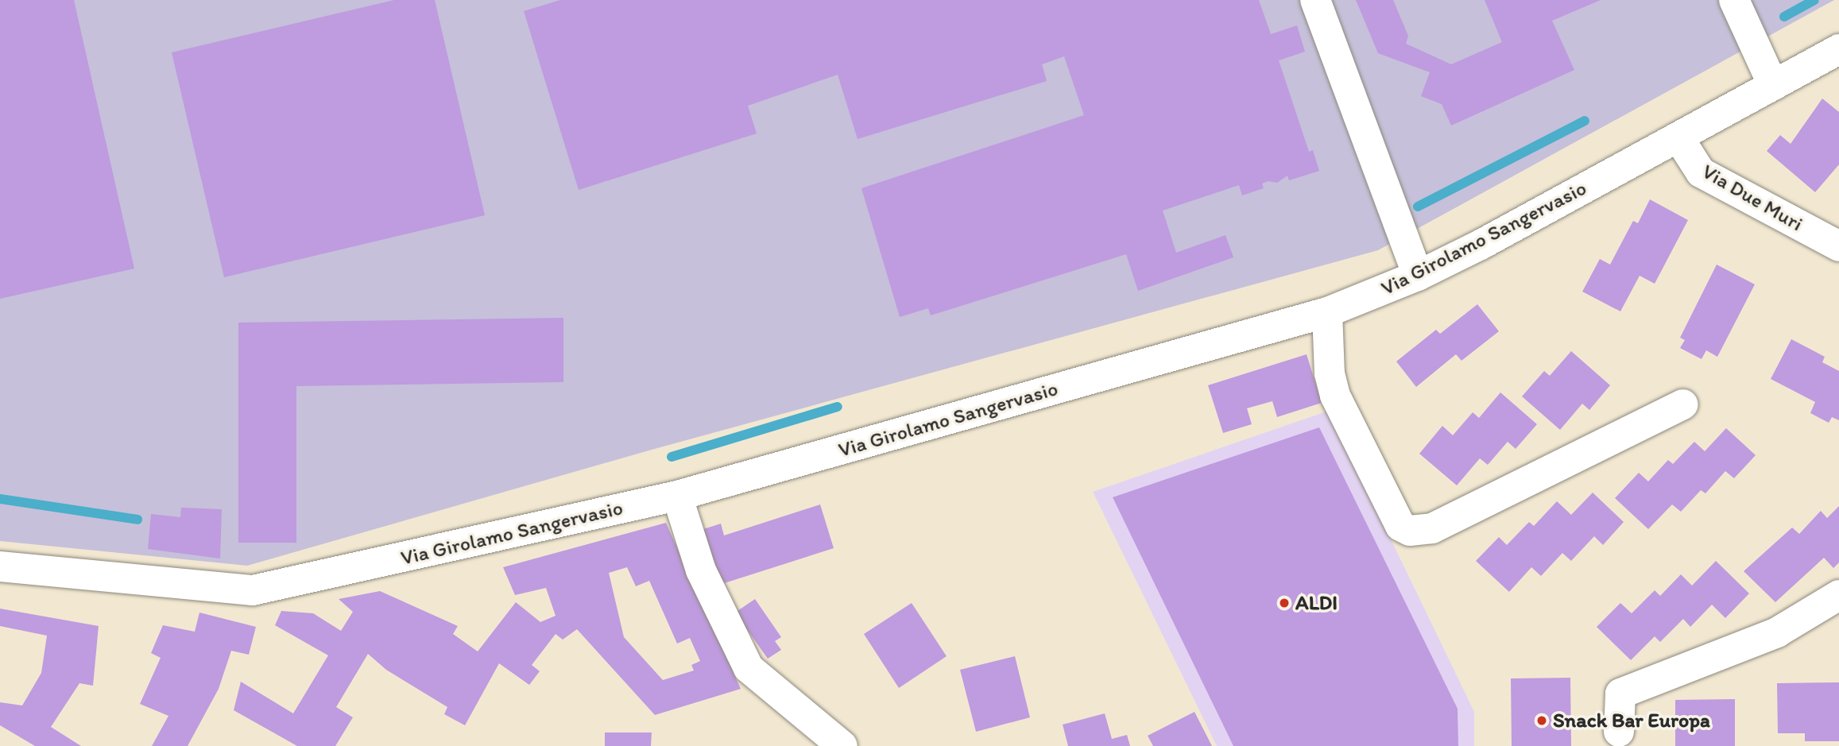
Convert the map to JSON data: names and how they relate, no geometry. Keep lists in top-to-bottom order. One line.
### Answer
{"streets":{"street":["Via Due Muri","Via Girolamo Sangervasio"]},"crossings":[["Via Due Muri","Via Girolamo Sangervasio"]],"places":["ALDI","Snack Bar Europa"]}
